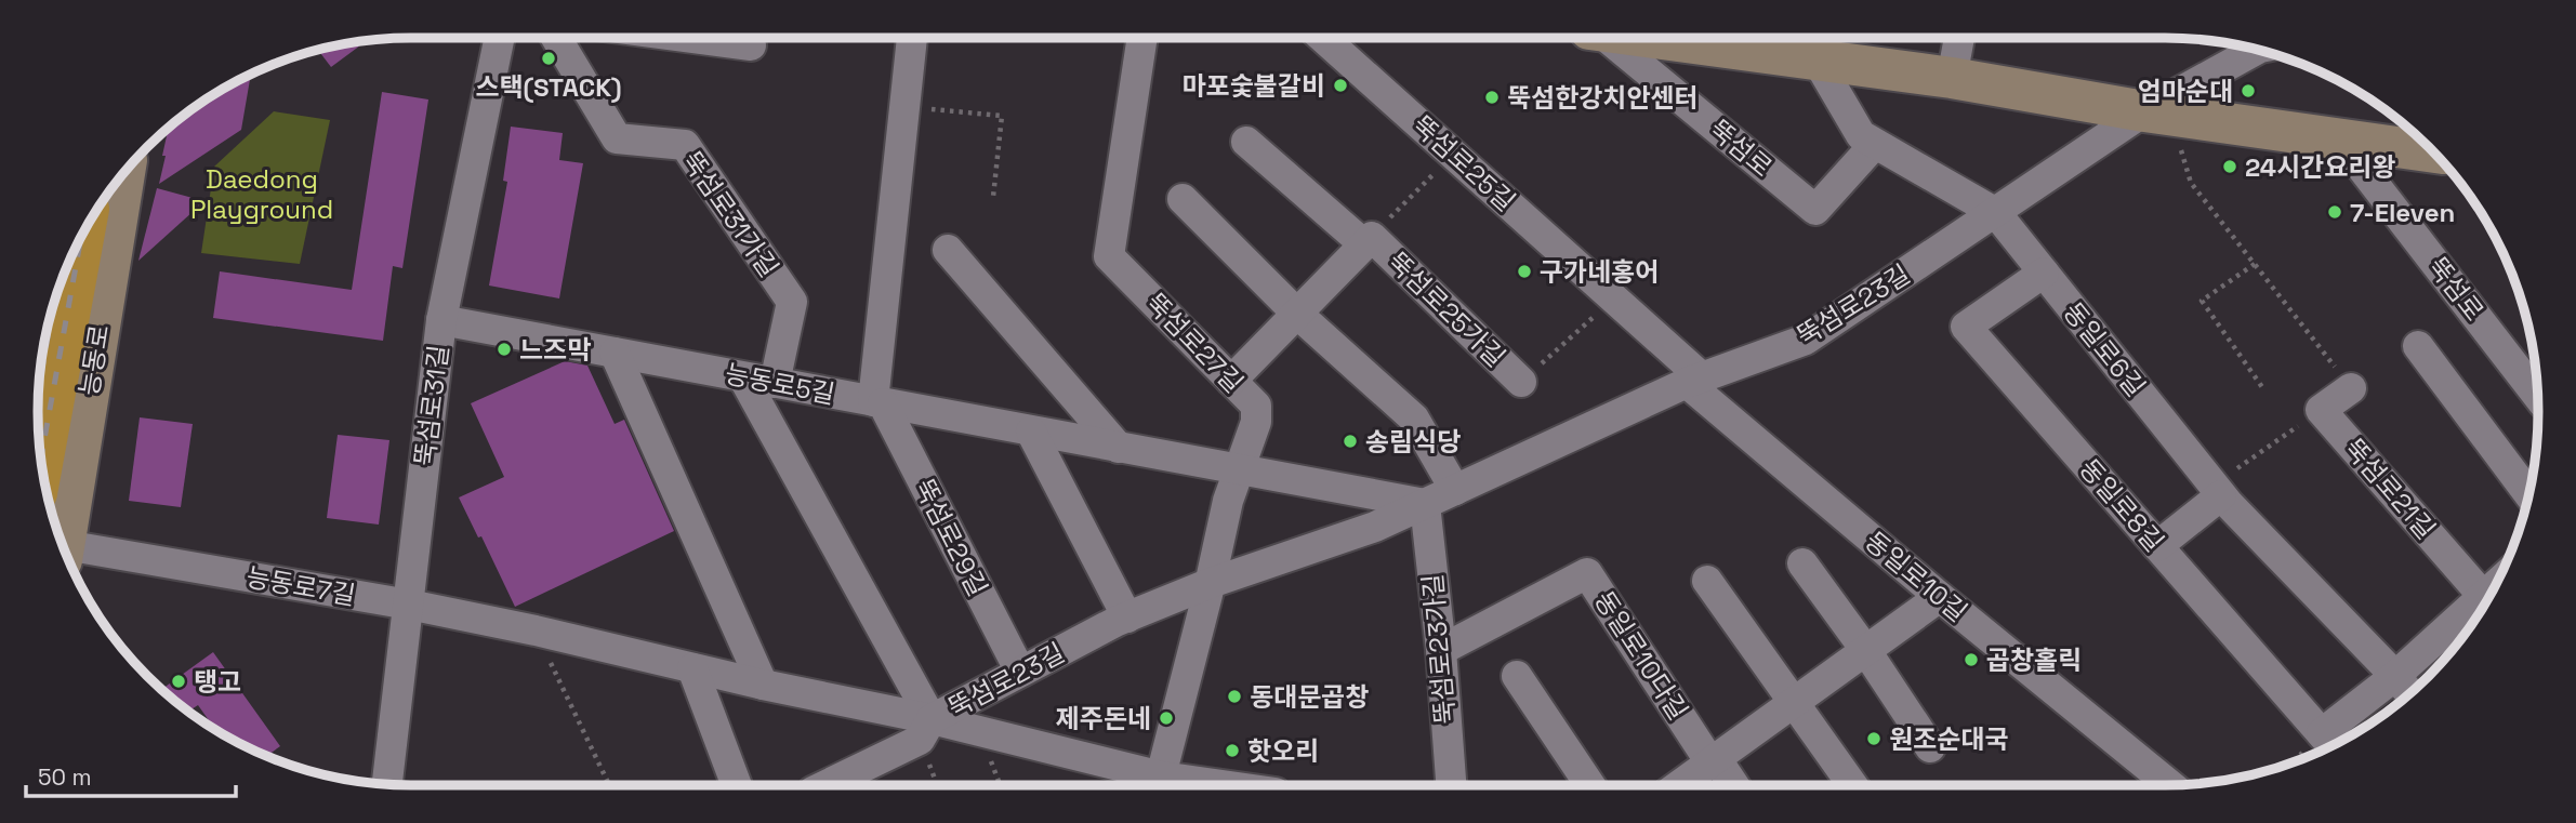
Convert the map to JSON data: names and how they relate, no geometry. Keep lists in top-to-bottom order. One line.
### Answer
{"streets":{"main road":["뚝섬로","능동로"],"street":["뚝섬로25길","뚝섬로31가길","뚝섬로23길","뚝섬로25가길","뚝섬로27길","동일로6길","능동로5길","뚝섬로31길","뚝섬로21길","동일로8길","뚝섬로29길","동일로10길","능동로7길","뚝섬로23가길","동일로10다길"]},"crossings":[["뚝섬로","뚝섬로23길"],["뚝섬로25길","뚝섬로23길"],["뚝섬로25길","뚝섬로25가길"],["뚝섬로25길","동일로10길"],["뚝섬로31가길","능동로5길"],["뚝섬로23길","뚝섬로27길"],["뚝섬로23길","동일로6길"],["뚝섬로23길","능동로5길"],["뚝섬로23길","뚝섬로29길"],["뚝섬로23길","동일로10길"],["뚝섬로23길","능동로7길"],["뚝섬로23길","뚝섬로23가길"],["뚝섬로25가길","뚝섬로27길"],["뚝섬로27길","능동로5길"],["뚝섬로27길","능동로7길"],["동일로6길","동일로8길"],["능동로5길","뚝섬로31길"],["능동로5길","뚝섬로29길"],["능동로5길","뚝섬로23가길"],["뚝섬로31길","능동로7길"],["뚝섬로23가길","동일로10다길"]],"parks":["Daedong Playground"],"places":["스택(STACK)","마포숯불갈비","엄마순대","뚝섬한강치안센터","24시간요리왕","7-Eleven","구가네홍어","느즈막","송림식당","곱창홀릭","탱고","동대문곱창","제주돈네","원조순대국","핫오리"],"scale_bar":"50 m"}
